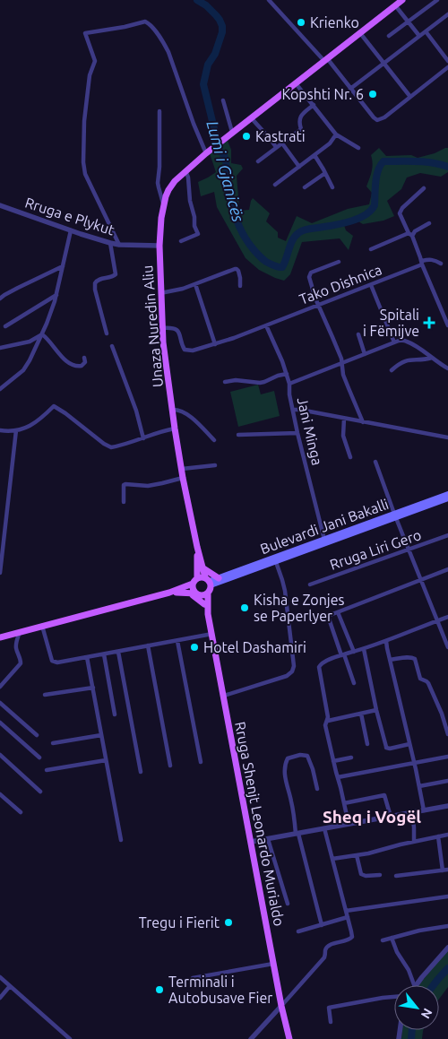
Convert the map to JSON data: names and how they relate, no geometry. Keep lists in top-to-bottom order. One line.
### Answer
{"streets":{"main road":["Unaza Nuredin Aliu","Bulevardi Jani Bakalli","Rruga Shenjt Leonardo Murialdo"],"street":["Rruga e Plykut","Tako Dishnica","Jani Minga","Rruga Liri Gero"]},"crossings":[["Rruga e Plykut","Unaza Nuredin Aliu"],["Tako Dishnica","Unaza Nuredin Aliu"],["Tako Dishnica","Jani Minga"],["Unaza Nuredin Aliu","Bulevardi Jani Bakalli"],["Unaza Nuredin Aliu","Rruga Shenjt Leonardo Murialdo"],["Jani Minga","Bulevardi Jani Bakalli"],["Bulevardi Jani Bakalli","Rruga Shenjt Leonardo Murialdo"]],"districts":["Sheq i Vogël"],"water":["Lumi i Gjanicës"],"places":{"other":["Krienko","Kopshti Nr. 6","Kastrati","Kisha e Zonjes se Paperlyer","Hotel Dashamiri","Tregu i Fierit","Terminali i Autobusave Fier"],"health":["Spitali i Fëmijve"]},"north":"bottom right"}
